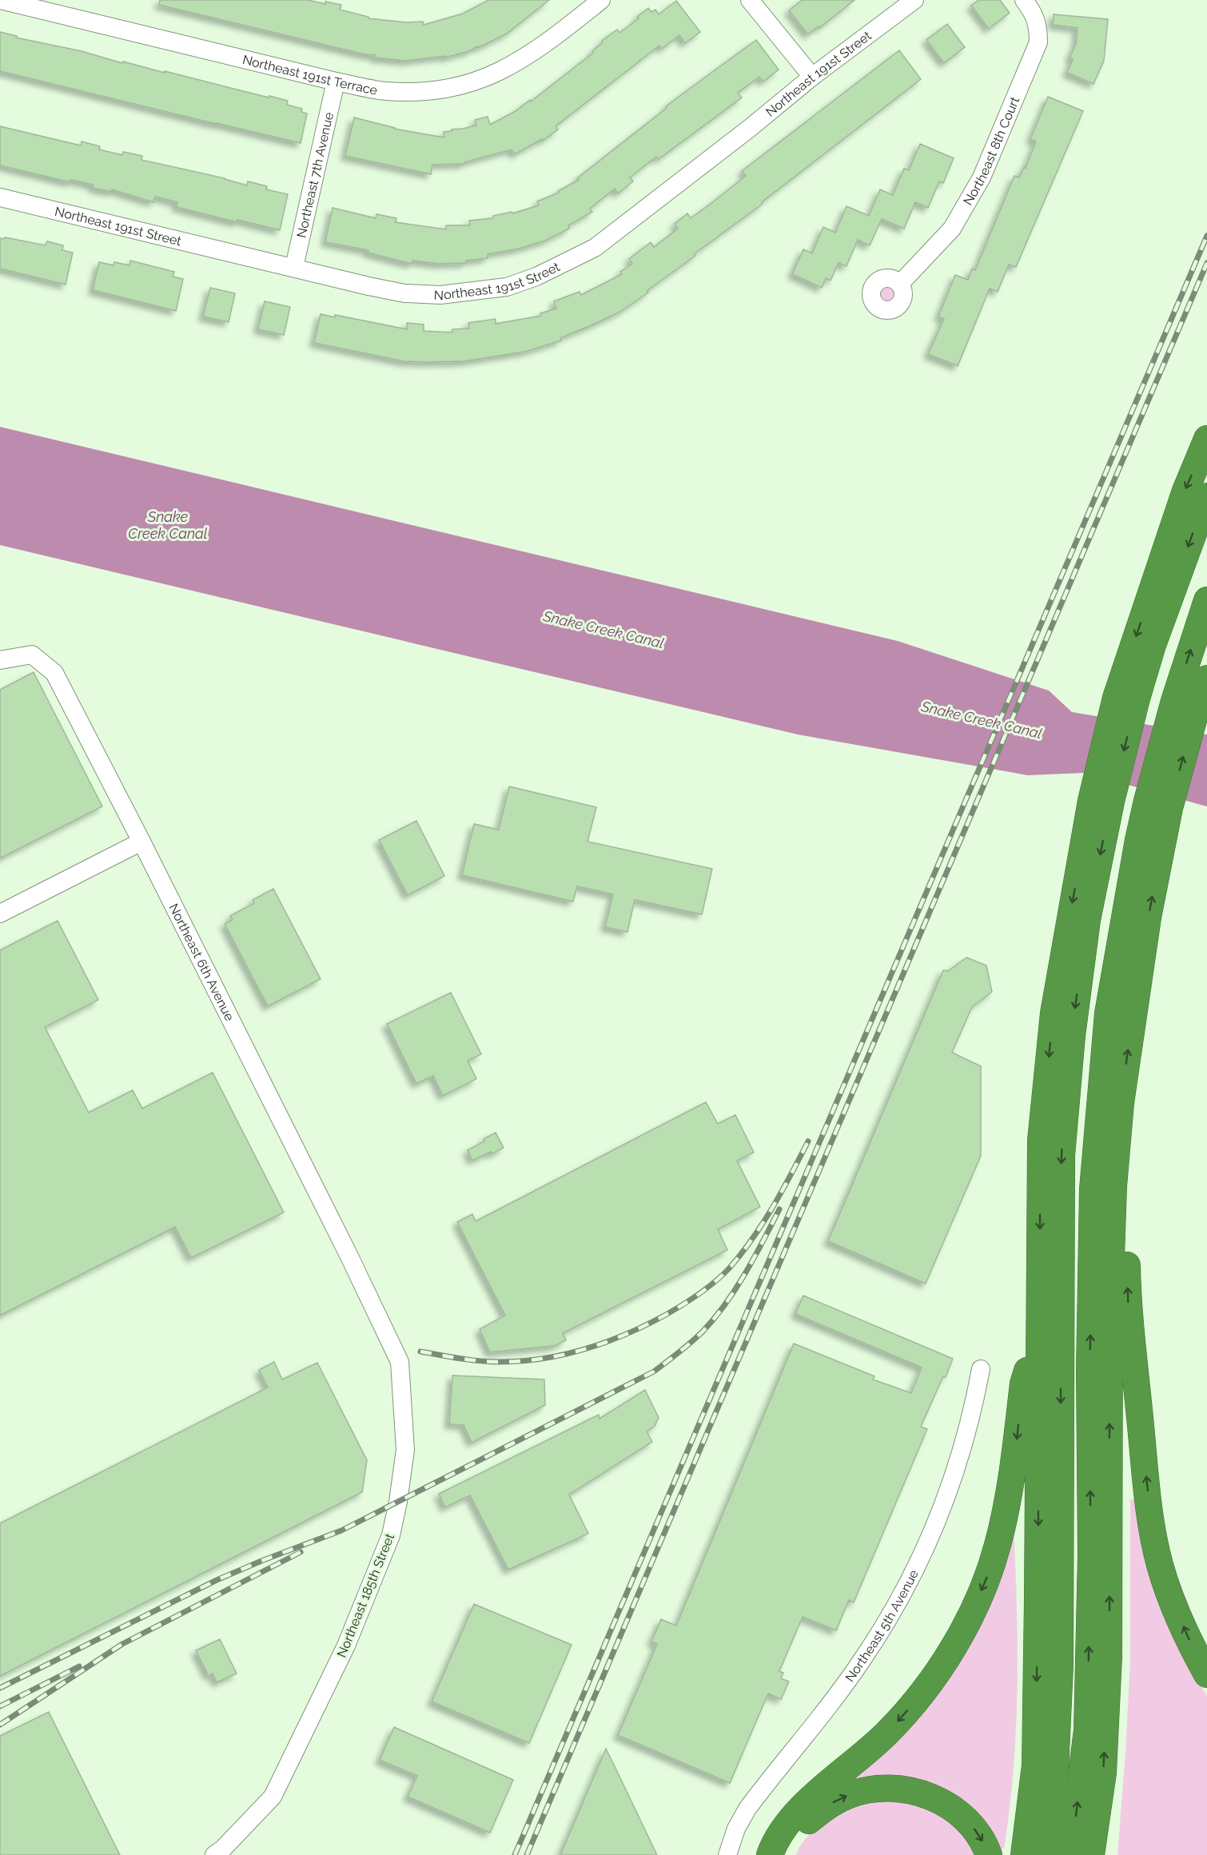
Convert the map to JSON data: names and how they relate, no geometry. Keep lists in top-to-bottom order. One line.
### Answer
{"streets":{"street":["Northeast 191st Street","Northeast 191st Terrace","Northeast 8th Court","Northeast 7th Avenue","Northeast 6th Avenue","Northeast 185th Street","Northeast 5th Avenue"]},"crossings":[["Northeast 191st Street","Northeast 7th Avenue"],["Northeast 191st Terrace","Northeast 7th Avenue"],["Northeast 6th Avenue","Northeast 185th Street"]],"water":["Snake Creek Canal"]}
